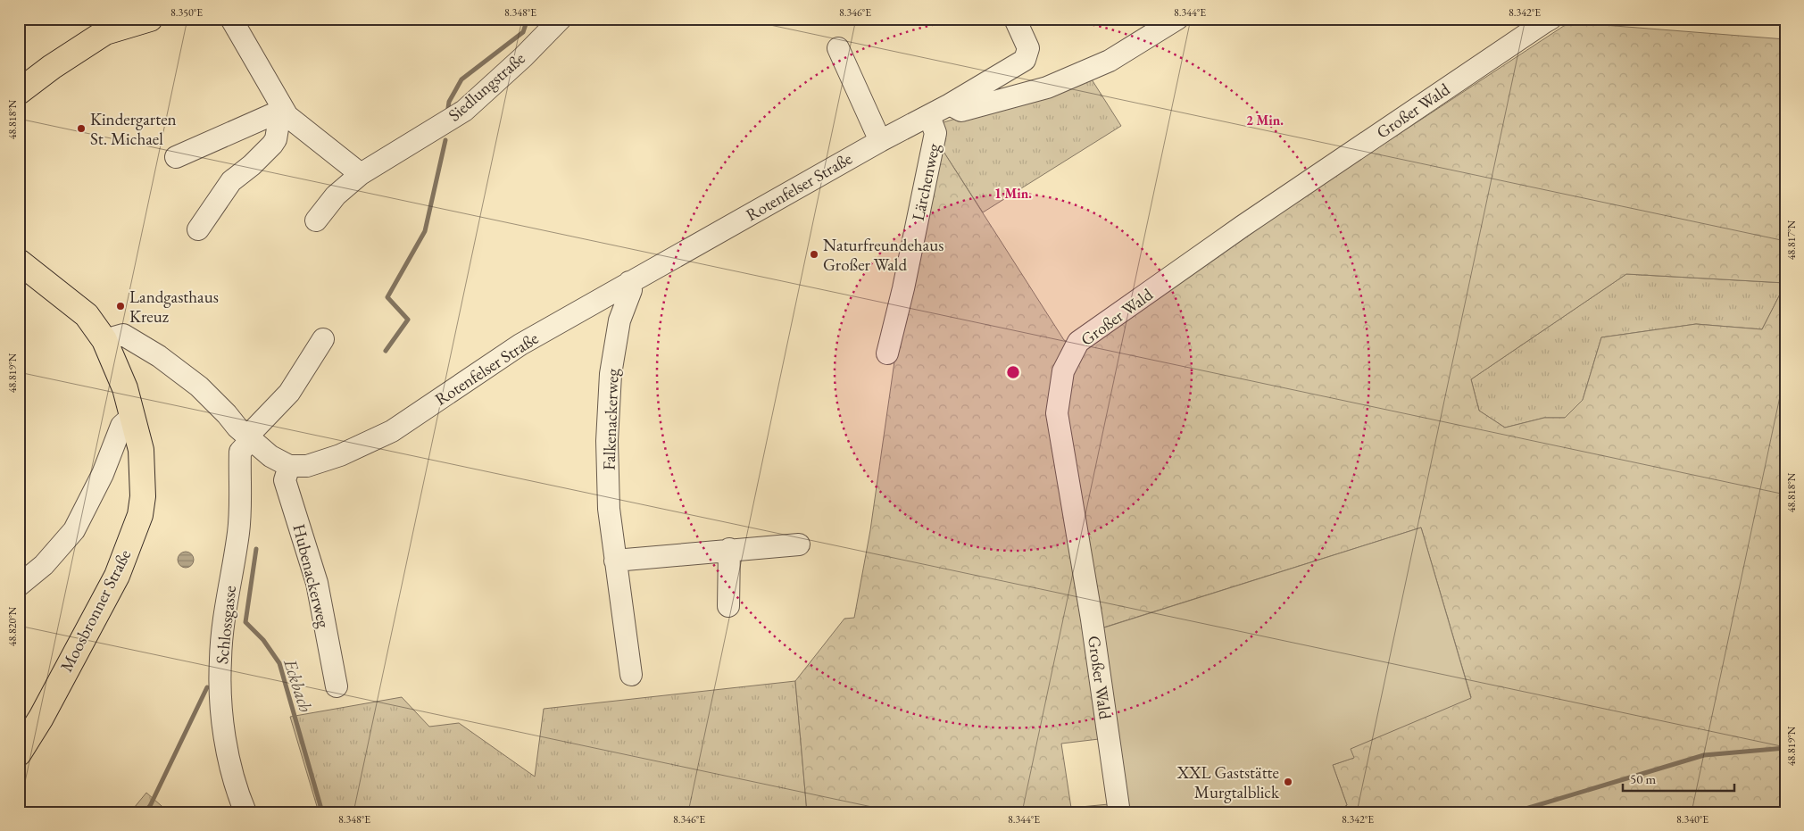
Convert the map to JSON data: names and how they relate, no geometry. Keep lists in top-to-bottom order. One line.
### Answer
{"streets":{"main road":["Moosbronner Straße"],"street":["Siedlungstraße","Großer Wald","Lärchenweg","Rotenfelser Straße","Falkenackerweg","Hubenackerweg","Schlossgasse"]},"crossings":[["Lärchenweg","Rotenfelser Straße"],["Rotenfelser Straße","Falkenackerweg"],["Rotenfelser Straße","Hubenackerweg"]],"water":["Eckbach"],"places":["Kindergarten St. Michael","Naturfreundehaus Großer Wald","Landgasthaus Kreuz","XXL Gaststätte Murgtalblick"],"scale_bar":"50 m","coordinates":["8.350°E","8.348°E","8.346°E","8.344°E","8.342°E","48.818°N","48.817°N","48.819°N","48.820°N","8.340°E"],"rings":["2 Min.","1 Min."]}
